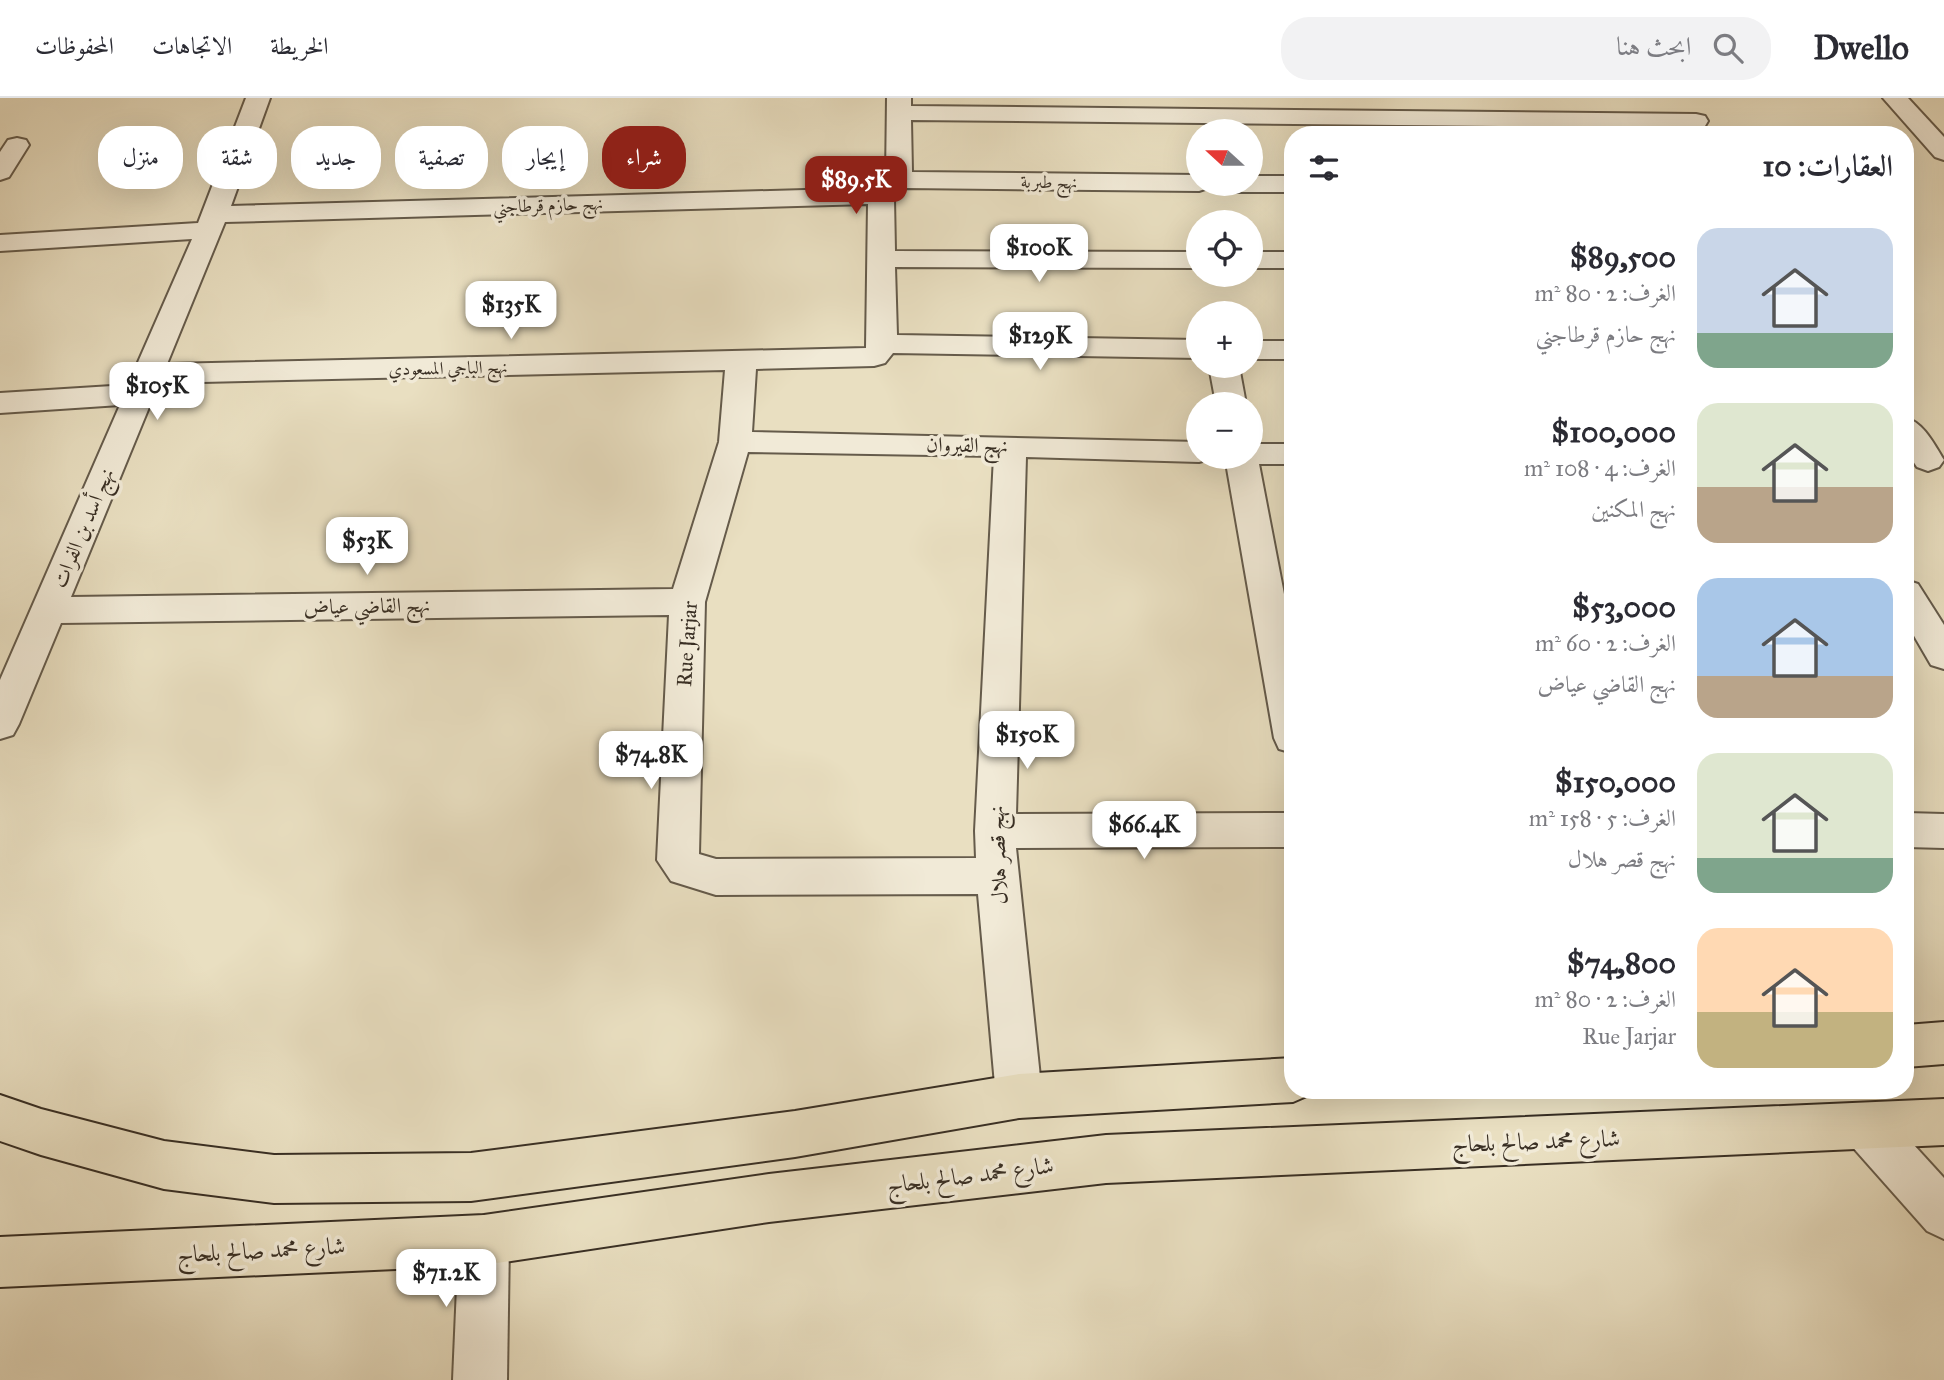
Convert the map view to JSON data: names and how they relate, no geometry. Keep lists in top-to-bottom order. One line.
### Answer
{"streets":{"main road":["شارع محمد صالح بلحاج"],"street":["نهج طبربة","نهج حازم قرطاجني","نهج الباجي المسعودي","نهج القيروان","نهج أسد بن الفرات","نهج القاضي عياض","Rue Jarjar","نهج قصر هلال"]},"crossings":[["نهج طبربة","نهج حازم قرطاجني"],["نهج حازم قرطاجني","نهج أسد بن الفرات"],["نهج الباجي المسعودي","نهج أسد بن الفرات"],["نهج الباجي المسعودي","Rue Jarjar"],["نهج القيروان","Rue Jarjar"],["نهج القيروان","نهج قصر هلال"],["نهج أسد بن الفرات","نهج القاضي عياض"],["نهج القاضي عياض","Rue Jarjar"],["Rue Jarjar","نهج قصر هلال"]],"north":"left","page":{"header":"Dwello","search":"ابحث هنا","nav":["الخريطة","الاتجاهات","المحفوظات"],"map_buttons":["+","−"],"chip":["شراء","إيجار","تصفية","جديد","شقة","منزل"],"heading":"العقارات: 10","price":["$89.5K","$100K","$135K","$129K","$105K","$53K","$150K","$74.8K","$66.4K","$71.2K"],"list":[{"name":"$89,500","note":"الغرف: 2 · 80 m² · نهج حازم قرطاجني"},{"name":"$100,000","note":"الغرف: 4 · 108 m² · نهج المكنين"},{"name":"$53,000","note":"الغرف: 2 · 60 m² · نهج القاضي عياض"},{"name":"$150,000","note":"الغرف: 5 · 158 m² · نهج قصر هلال"},{"name":"$74,800","note":"الغرف: 2 · 80 m² · Rue Jarjar"}]}}
